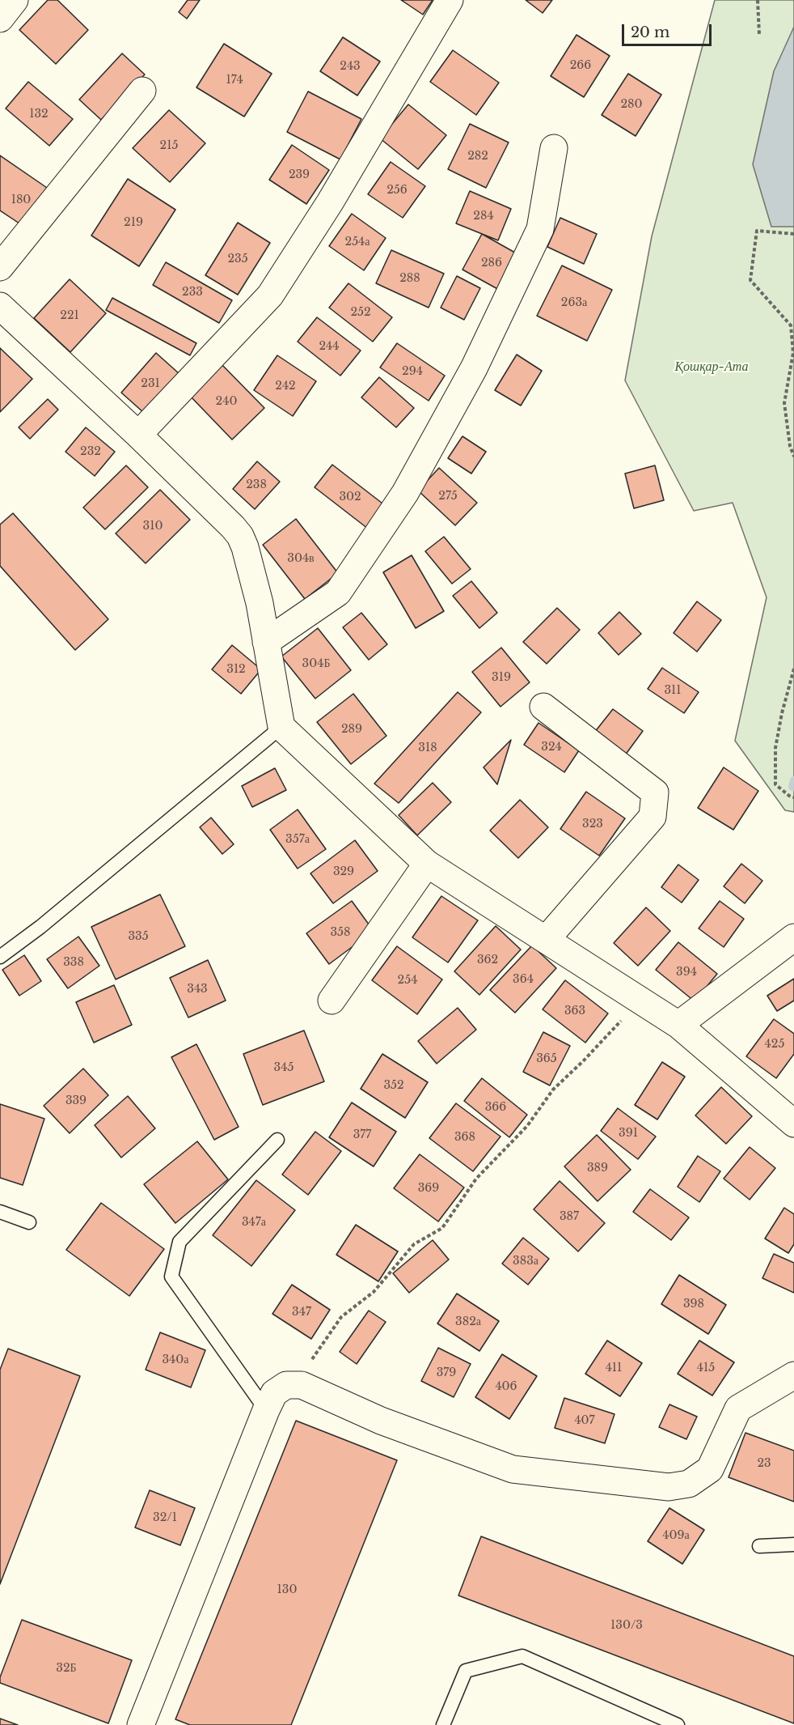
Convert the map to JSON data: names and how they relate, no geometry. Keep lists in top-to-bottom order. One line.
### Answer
{"parks":["Қошқар-Ата"],"house_numbers":["266","243","174","280","132","215","282","239","256","180","284","219","254а","235","286","288","233","263а","252","221","244","294","231","242","240","232","238","275","302","310","304в","304Б","312","319","311","289","324","318","323","357а","329","358","335","362","338","394","364","254","343","363","425","365","345","352","339","366","391","377","368","389","369","387","347а","383а","398","347","382а","340а","411","415","379","406","407","23","32/1","409а","130","130/3","32Б"],"scale_bar":"20 m"}
